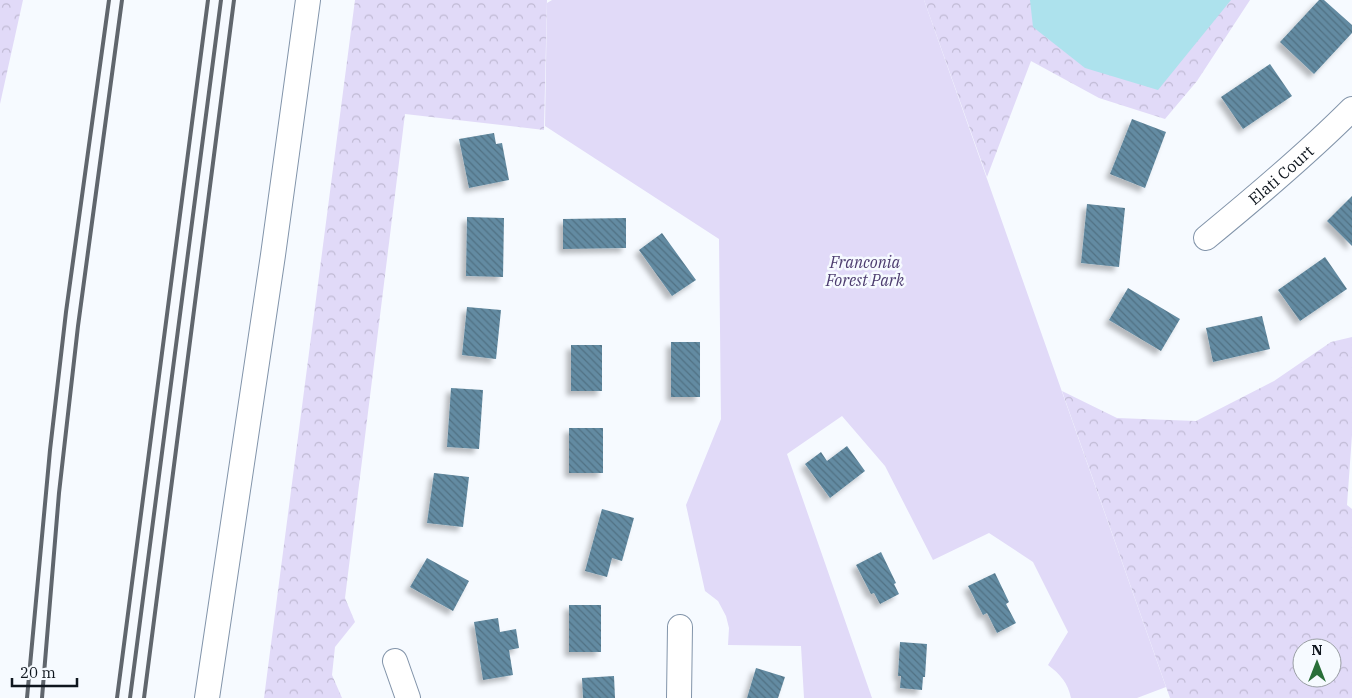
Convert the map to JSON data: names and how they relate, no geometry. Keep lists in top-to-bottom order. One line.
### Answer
{"streets":{"street":["Elati Court"]},"parks":["Franconia Forest Park"],"scale_bar":"20 m","north":"top"}
